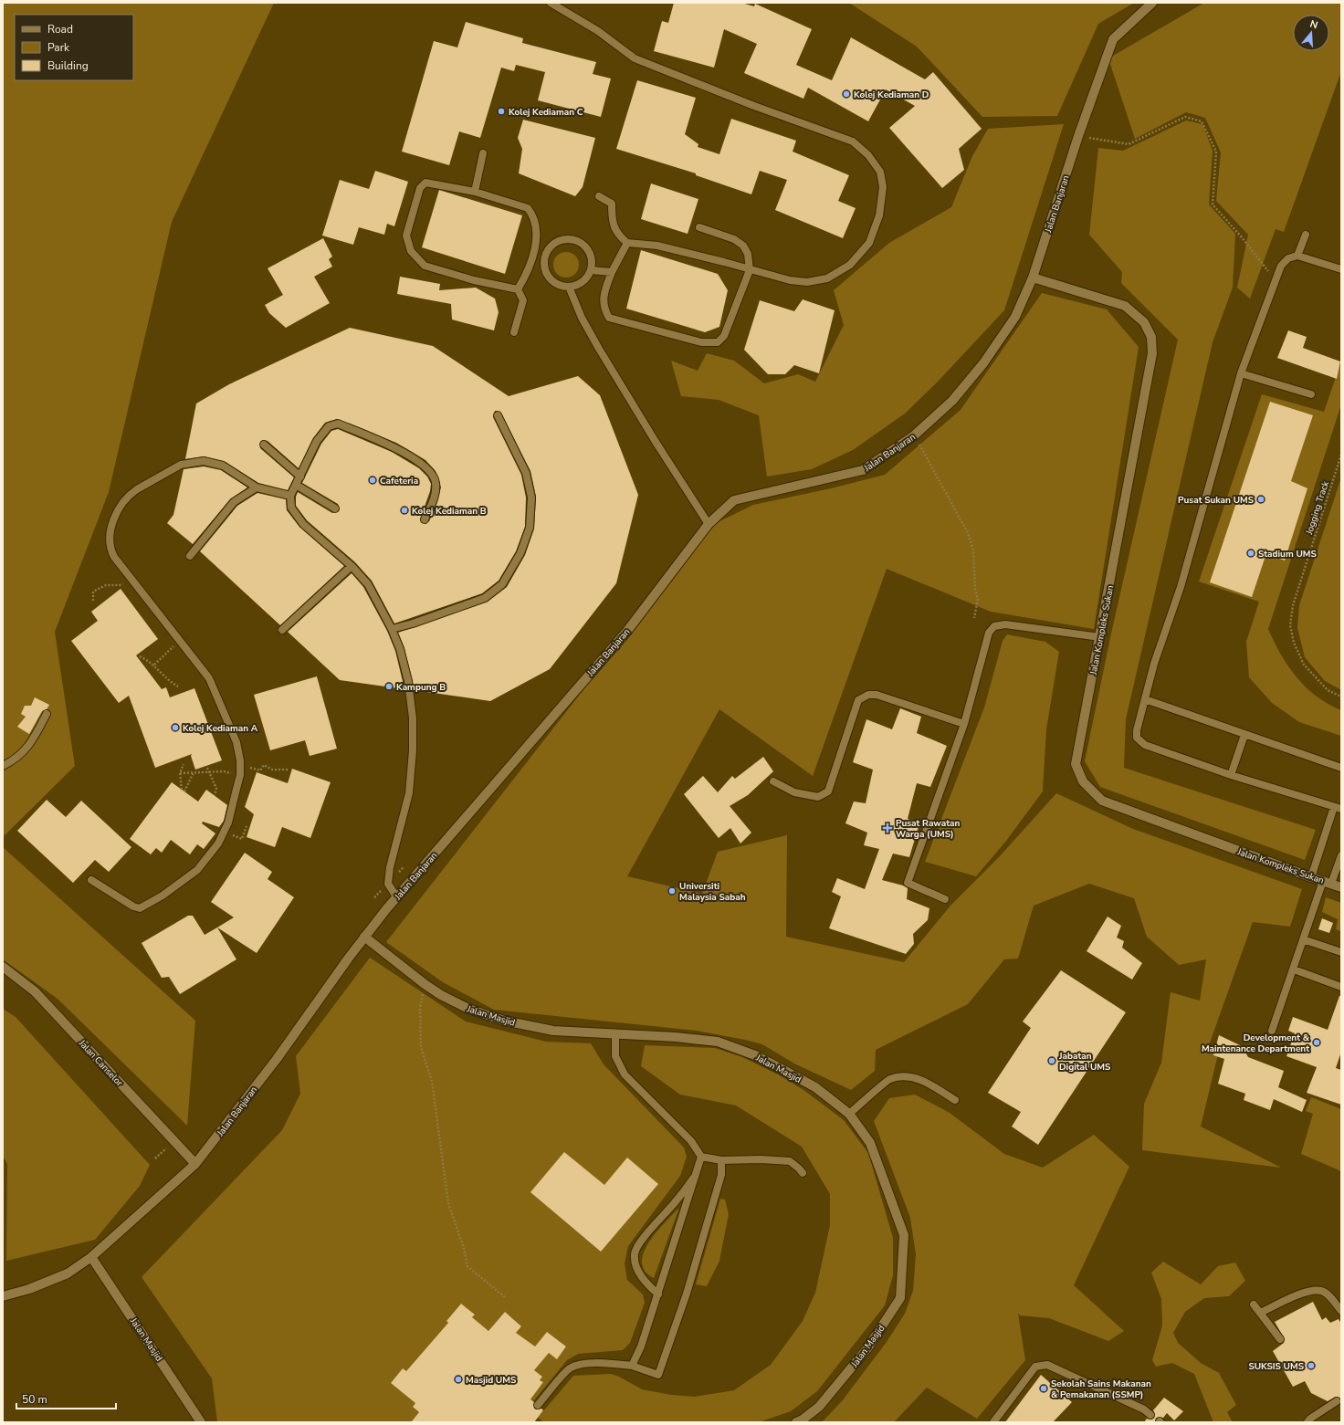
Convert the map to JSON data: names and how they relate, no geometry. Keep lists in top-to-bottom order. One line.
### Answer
{"streets":{"street":["Jalan Banjaran","Jalan Kompleks Sukan","Jalan Masjid","Jalan Canselor"],"path":["Jogging Track"]},"crossings":[["Jalan Banjaran","Jalan Kompleks Sukan"],["Jalan Banjaran","Jalan Masjid"],["Jalan Banjaran","Jalan Canselor"]],"places":{"other":["Kolej Kediaman D","Kolej Kediaman C","Cafeteria","Pusat Sukan UMS","Kolej Kediaman B","Stadium UMS","Kampung B","Kolej Kediaman A","Universiti Malaysia Sabah","Development & Maintenance Department","Jabatan Digital UMS","SUKSIS UMS","Masjid UMS","Sekolah Sains Makanan & Pemakanan (SSMP)"],"health":["Pusat Rawatan Warga (UMS)"]},"legend":["Road","Park","Building"],"scale_bar":"50 m","north":"top"}
